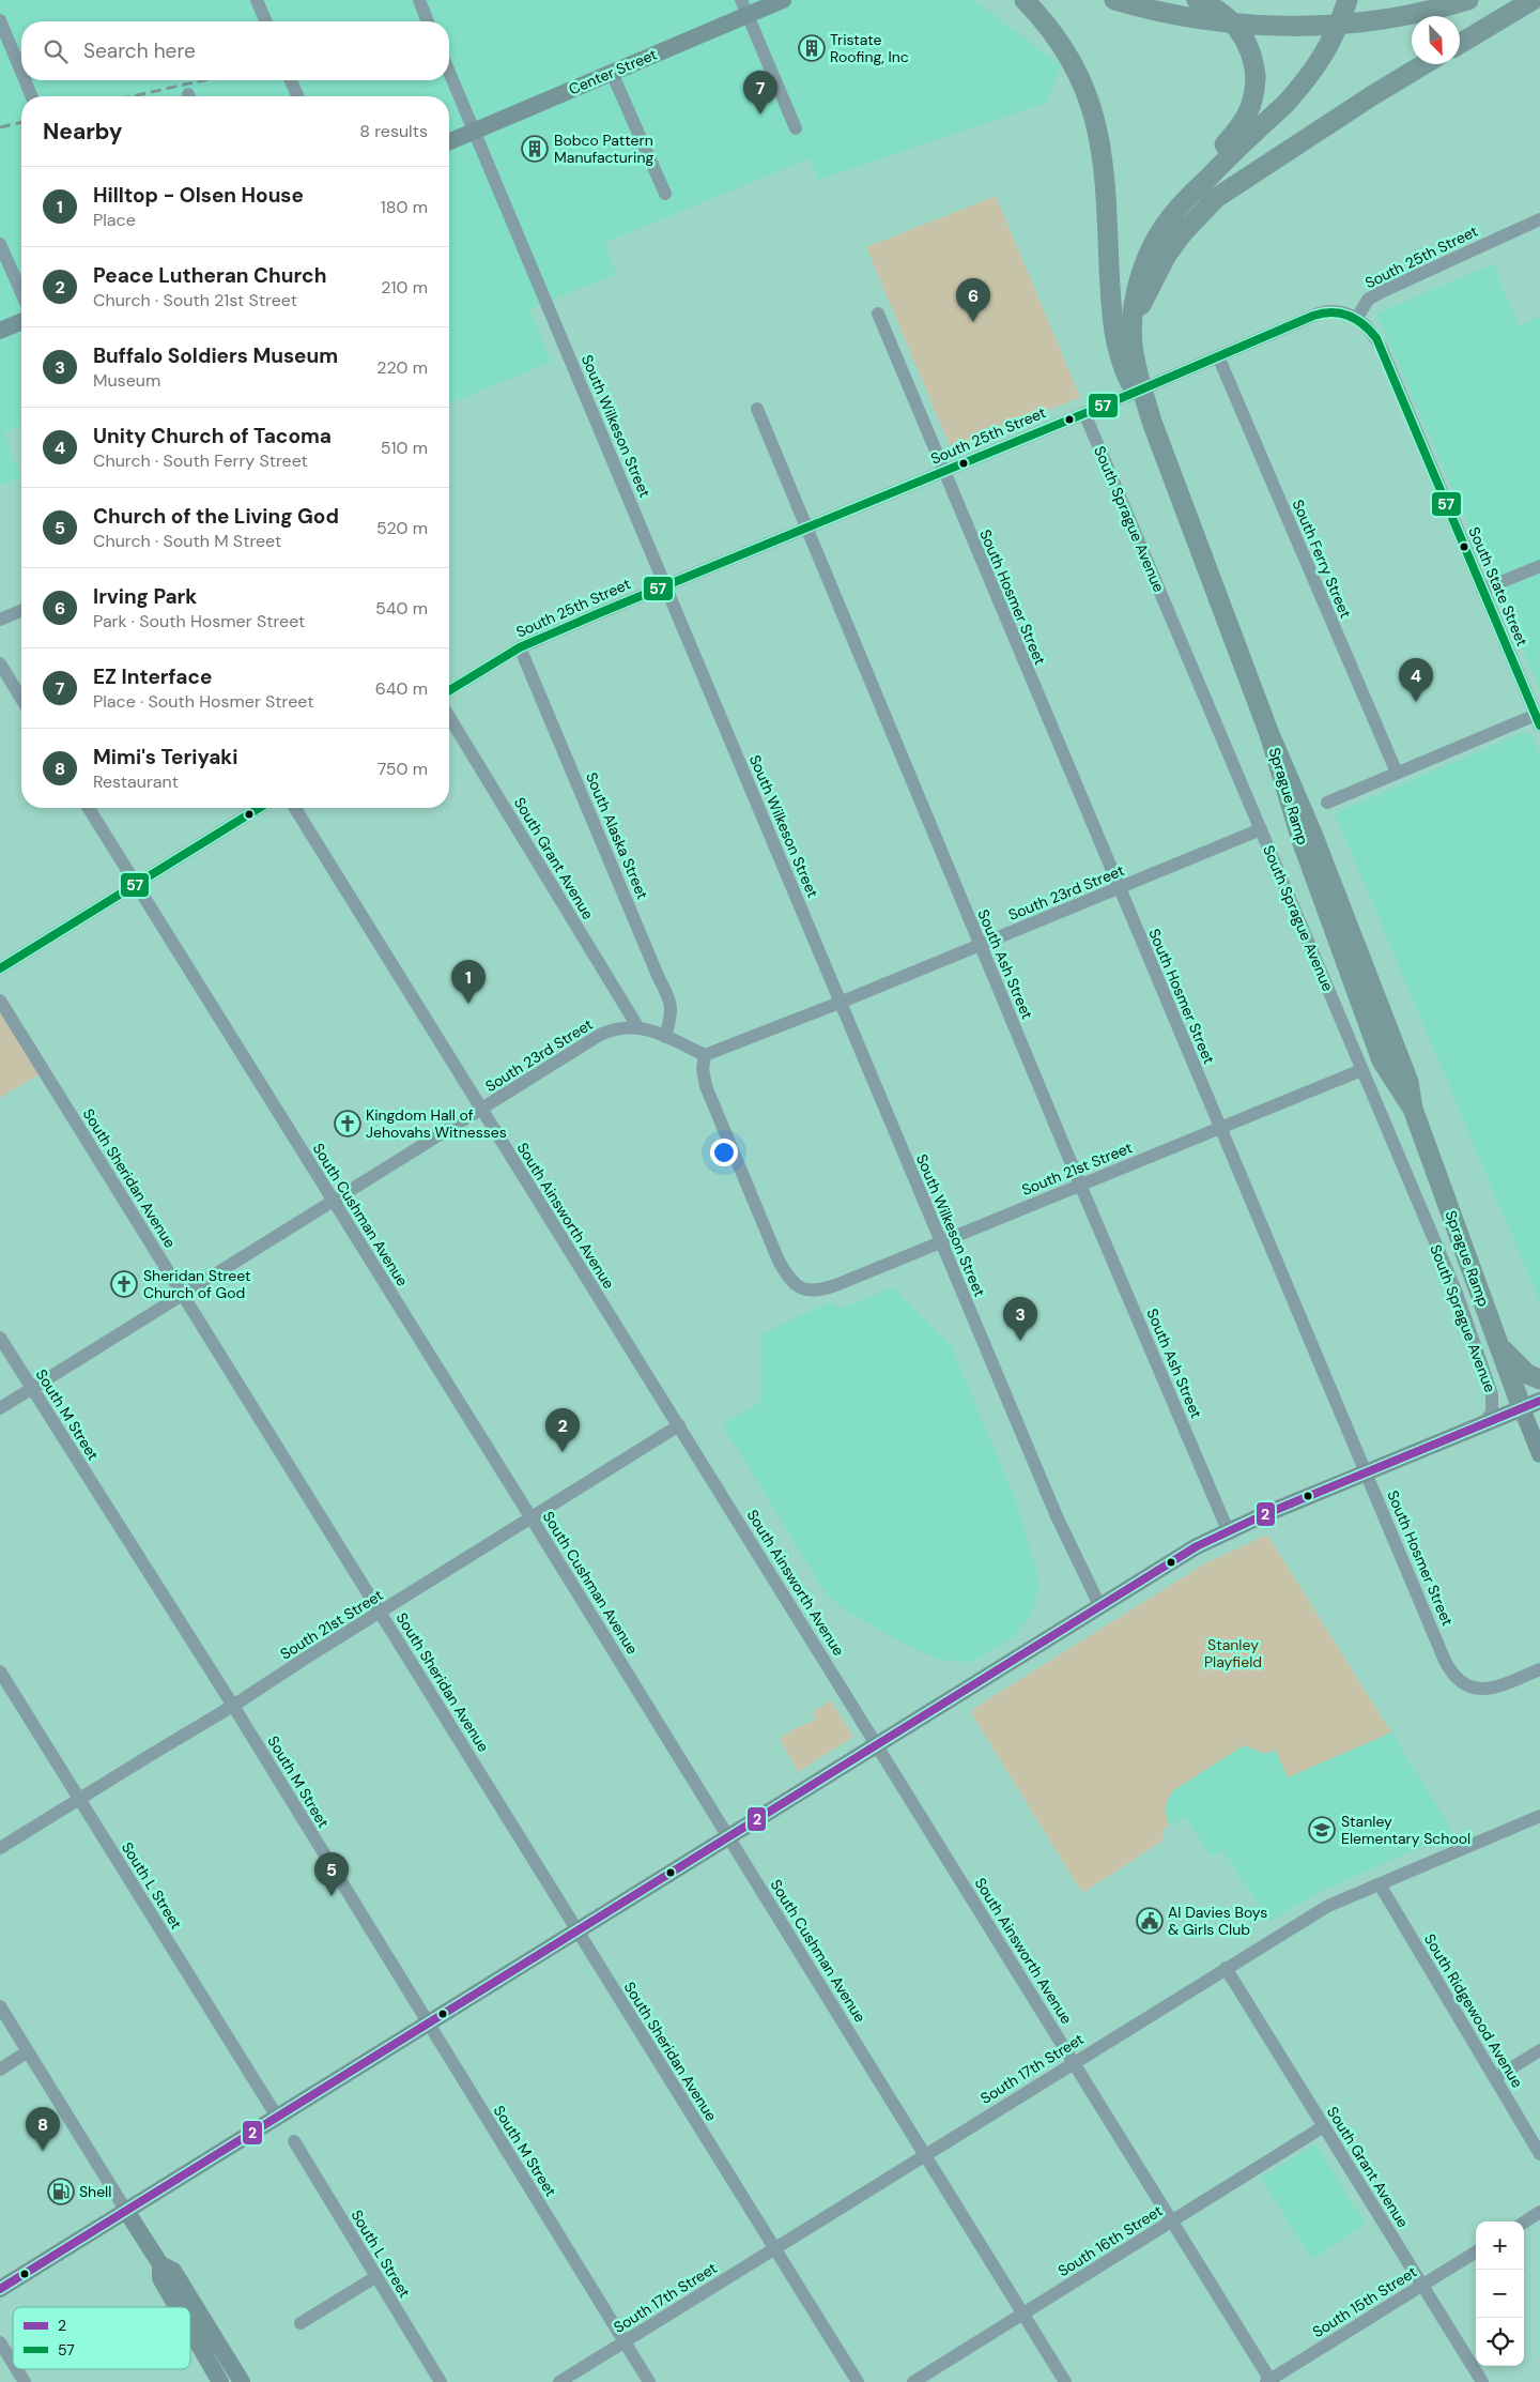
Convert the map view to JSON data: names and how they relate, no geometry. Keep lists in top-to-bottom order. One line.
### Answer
{"streets":{"highway":["Sprague Ramp"],"main road":["Center Street"],"street":["South 25th Street","South Wilkeson Street","South Sprague Avenue","South Ferry Street","South State Street","South Hosmer Street","South Alaska Street","South Grant Avenue","South 23rd Street","South Ash Street","South 21st Street","South Sheridan Avenue","South Cushman Avenue","South Ainsworth Avenue","South M Street","South L Street","South Ridgewood Avenue","South 17th Street","South 16th Street","South 15th Street"]},"crossings":[["Center Street","South Wilkeson Street"],["South 25th Street","South Wilkeson Street"],["South 25th Street","South Sprague Avenue"],["South 25th Street","South Ferry Street"],["South 25th Street","South State Street"],["South 25th Street","South Hosmer Street"],["South 25th Street","South Alaska Street"],["South 25th Street","South Ash Street"],["South Wilkeson Street","South 23rd Street"],["South Wilkeson Street","South 21st Street"],["South Sprague Avenue","South 23rd Street"],["South Sprague Avenue","South 21st Street"],["South Hosmer Street","South 23rd Street"],["South Hosmer Street","South 21st Street"],["South Alaska Street","South 23rd Street"],["South Grant Avenue","South 23rd Street"],["South Grant Avenue","South 17th Street"],["South Grant Avenue","South 16th Street"],["South Grant Avenue","South 15th Street"],["South 23rd Street","South Ash Street"],["South 23rd Street","South 21st Street"],["South 23rd Street","South Sheridan Avenue"],["South 23rd Street","South Cushman Avenue"],["South 23rd Street","South Ainsworth Avenue"],["South 23rd Street","South M Street"],["South Ash Street","South 21st Street"],["South 21st Street","South Sheridan Avenue"],["South 21st Street","South Cushman Avenue"],["South 21st Street","South Ainsworth Avenue"],["South 21st Street","South M Street"],["South 21st Street","South L Street"],["South Sheridan Avenue","South 17th Street"],["South Cushman Avenue","South 17th Street"],["South Cushman Avenue","South 16th Street"],["South Ainsworth Avenue","South 17th Street"],["South Ainsworth Avenue","South 16th Street"],["South Ainsworth Avenue","South 15th Street"],["South M Street","South 17th Street"],["South Ridgewood Avenue","South 17th Street"]],"parks":["Stanley Playfield"],"places":{"building":["Tristate Roofing, Inc","Bobco Pattern Manufacturing"],"church":["Kingdom Hall of Jehovahs Witnesses","Sheridan Street Church of God"],"school or university":["Stanley Elementary School"],"public building":["Al Davies Boys & Girls Club"],"fuel station":["Shell"]},"lines":["transit line 57","transit line 2"],"legend":["2","57"],"north":"bottom right","page":{"search":"Search here","pins":["7","6","4","1","3","2","5","8"],"heading":["Nearby","8 results"],"list":[{"mark":"1","name":"Hilltop - Olsen House","note":"Place","value":"180 m"},{"mark":"2","name":"Peace Lutheran Church","note":"Church · South 21st Street","value":"210 m"},{"mark":"3","name":"Buffalo Soldiers Museum","note":"Museum","value":"220 m"},{"mark":"4","name":"Unity Church of Tacoma","note":"Church · South Ferry Street","value":"510 m"},{"mark":"5","name":"Church of the Living God","note":"Church · South M Street","value":"520 m"},{"mark":"6","name":"Irving Park","note":"Park · South Hosmer Street","value":"540 m"},{"mark":"7","name":"EZ Interface","note":"Place · South Hosmer Street","value":"640 m"},{"mark":"8","name":"Mimi's Teriyaki","note":"Restaurant","value":"750 m"}],"map_buttons":["+","−"]}}
